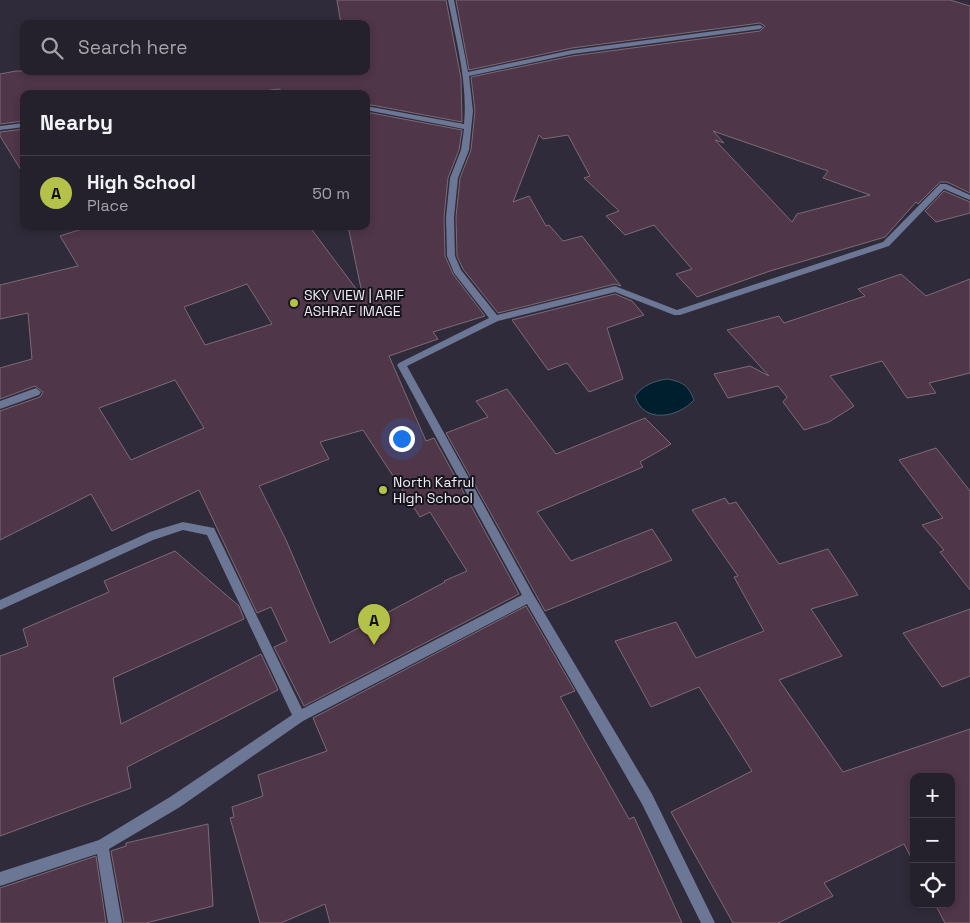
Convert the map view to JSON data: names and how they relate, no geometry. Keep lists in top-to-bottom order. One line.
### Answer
{"places":["SKY VIEW | ARIF ASHRAF IMAGE","North Kafrul HIgh School"],"page":{"search":"Search here","heading":"Nearby","list":[{"mark":"A","name":"High School","note":"Place","value":"50 m"}],"pins":"A","map_buttons":["+","−"]}}
